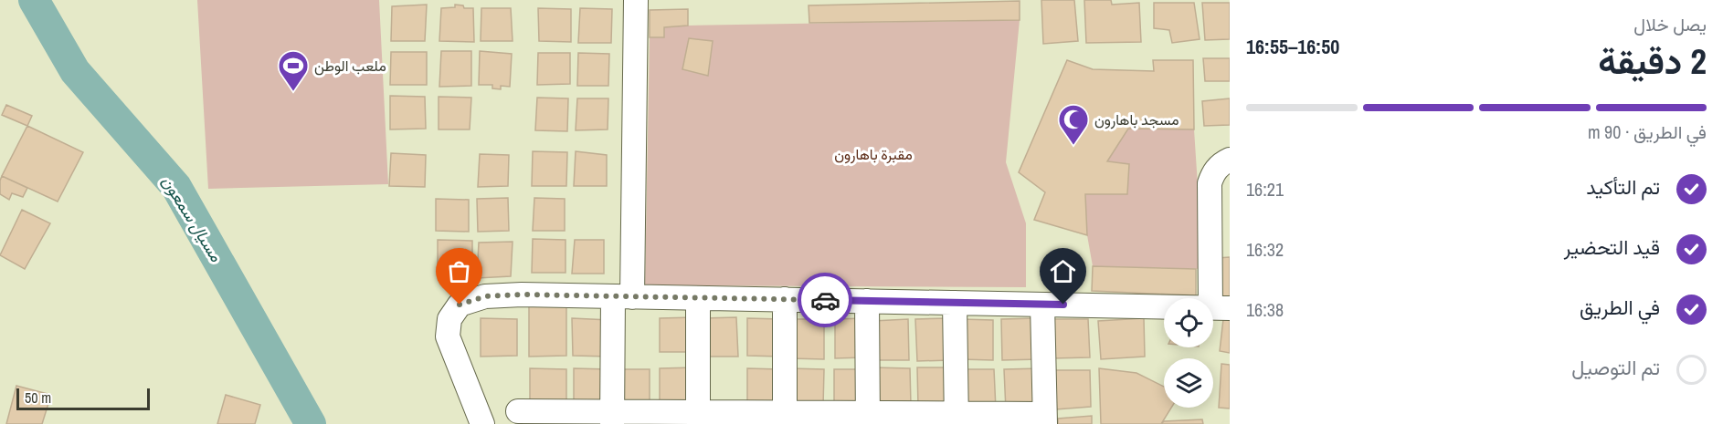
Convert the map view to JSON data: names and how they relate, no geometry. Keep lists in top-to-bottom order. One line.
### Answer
{"water":["مسيال سمعون"],"parks":["مقبرة باهارون"],"places":{"sports":["ملعب الوطن"],"mosque":["مسجد باهارون"]},"scale_bar":"50 m","page":{"heading":["2 دقيقة","يصل خلال","16:50–16:55"],"bar":"في الطريق · 90 m","list":[["تم التأكيد","16:21"],["قيد التحضير","16:32"],["في الطريق","16:38"],"تم التوصيل"],"scale":"50 m"}}
